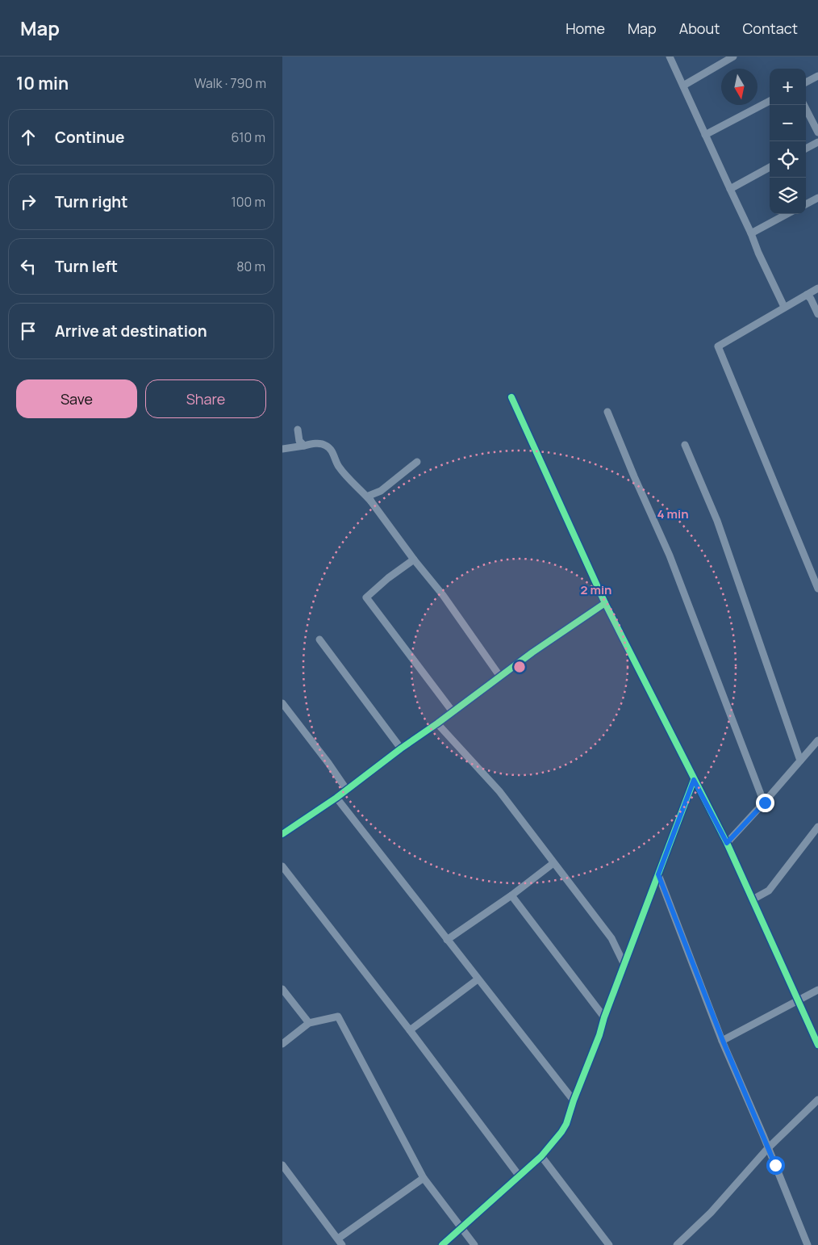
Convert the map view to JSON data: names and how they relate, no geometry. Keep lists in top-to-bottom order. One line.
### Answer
{"north":"bottom","page":{"header":"Map","nav":["Home","Map","About","Contact"],"heading":["10 min","Walk · 790 m"],"map_buttons":["+","−"],"list":[["Continue","610 m"],["Turn right","100 m"],["Turn left","80 m"],"Arrive at destination"],"buttons":["Save","Share"]},"rings":["4 min","2 min"]}
